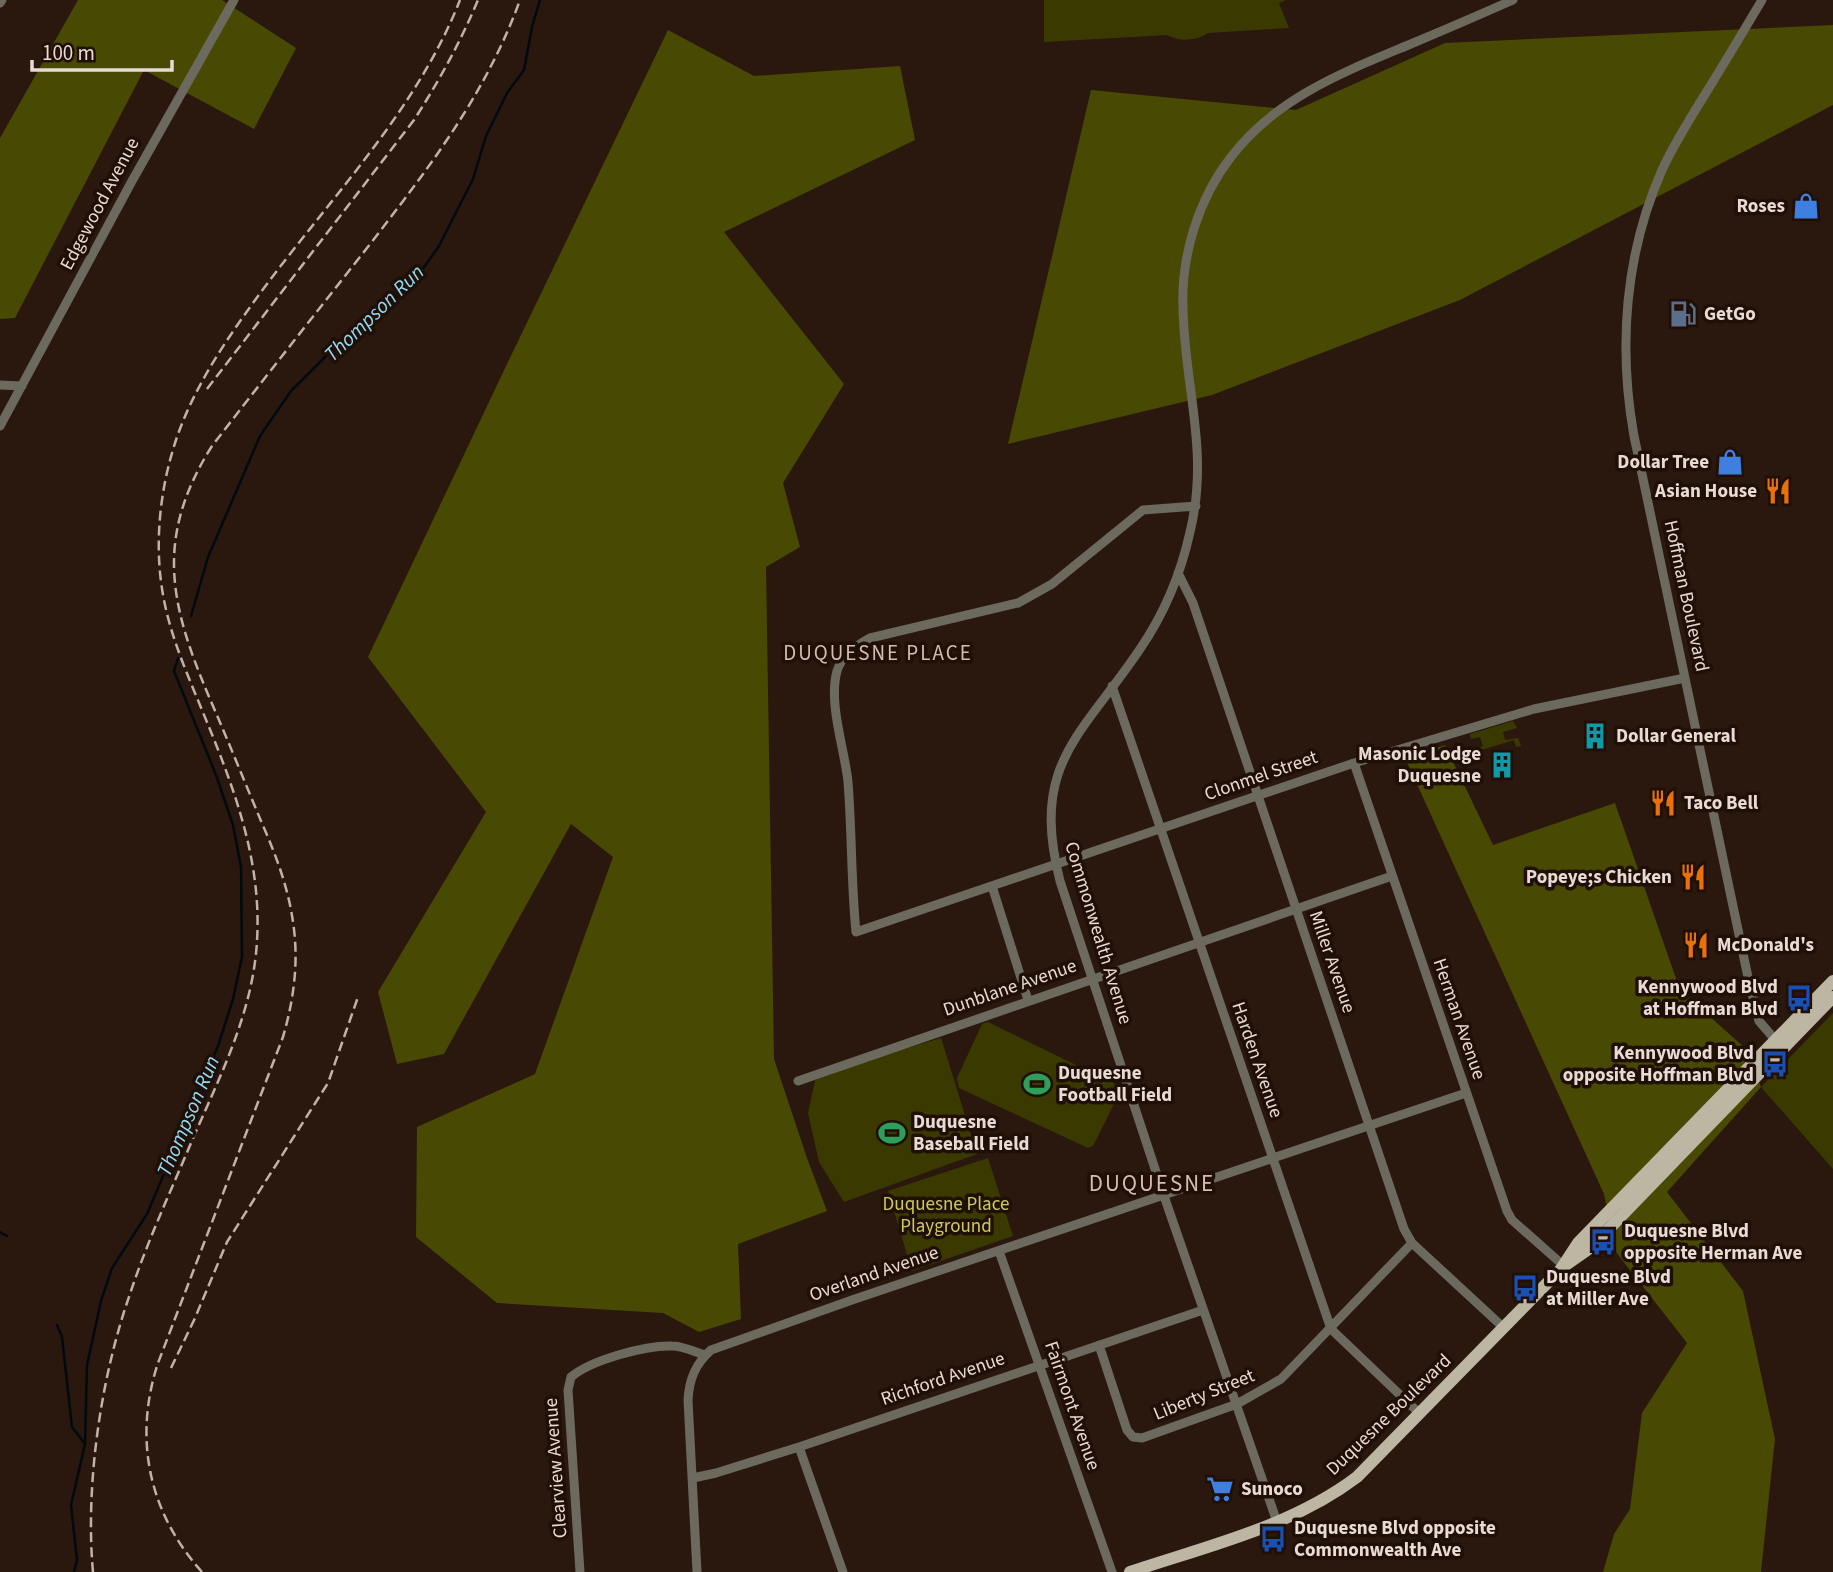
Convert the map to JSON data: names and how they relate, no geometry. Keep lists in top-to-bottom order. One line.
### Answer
{"streets":{"main road":["Duquesne Boulevard"],"street":["Edgewood Avenue","Hoffman Boulevard","Clonmel Street","Commonwealth Avenue","Miller Avenue","Dunblane Avenue","Herman Avenue","Harden Avenue","Overland Avenue","Richford Avenue","Liberty Street","Fairmont Avenue","Clearview Avenue"]},"crossings":[["Hoffman Boulevard","Clonmel Street"],["Hoffman Boulevard","Duquesne Boulevard"],["Clonmel Street","Commonwealth Avenue"],["Clonmel Street","Miller Avenue"],["Clonmel Street","Herman Avenue"],["Clonmel Street","Harden Avenue"],["Commonwealth Avenue","Miller Avenue"],["Commonwealth Avenue","Dunblane Avenue"],["Commonwealth Avenue","Harden Avenue"],["Commonwealth Avenue","Overland Avenue"],["Commonwealth Avenue","Richford Avenue"],["Commonwealth Avenue","Liberty Street"],["Commonwealth Avenue","Duquesne Boulevard"],["Miller Avenue","Dunblane Avenue"],["Miller Avenue","Overland Avenue"],["Miller Avenue","Liberty Street"],["Miller Avenue","Duquesne Boulevard"],["Dunblane Avenue","Herman Avenue"],["Dunblane Avenue","Harden Avenue"],["Herman Avenue","Overland Avenue"],["Herman Avenue","Duquesne Boulevard"],["Harden Avenue","Overland Avenue"],["Harden Avenue","Liberty Street"],["Harden Avenue","Duquesne Boulevard"],["Overland Avenue","Fairmont Avenue"],["Overland Avenue","Clearview Avenue"],["Richford Avenue","Liberty Street"],["Richford Avenue","Fairmont Avenue"]],"districts":["DUQUESNE PLACE","DUQUESNE"],"water":["Thompson Run"],"parks":["Duquesne Place Playground"],"places":{"shop":["Roses","Dollar Tree"],"fuel station":["GetGo"],"restaurant":["Asian House","Taco Bell","Popeye;s Chicken","McDonald's"],"building":["Dollar General","Masonic Lodge Duquesne"],"bus stop":["Kennywood Blvd at Hoffman Blvd","Kennywood Blvd opposite Hoffman Blvd","Duquesne Blvd opposite Herman Ave","Duquesne Blvd at Miller Ave","Duquesne Blvd opposite Commonwealth Ave"],"sports":["Duquesne Football Field","Duquesne Baseball Field"],"supermarket":["Sunoco"]},"scale_bar":"100 m"}
